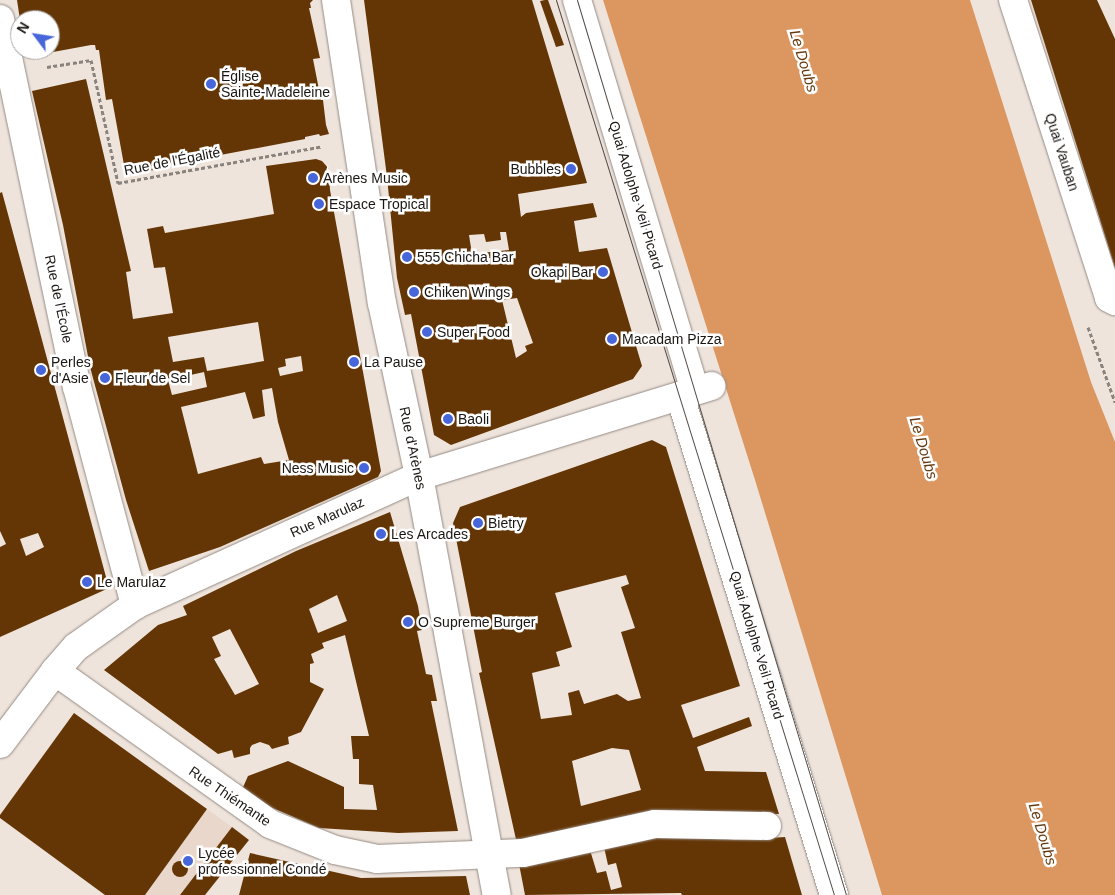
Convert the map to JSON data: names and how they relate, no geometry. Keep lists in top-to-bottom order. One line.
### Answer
{"streets":{"street":["Quai Vauban","Quai Adolphe Veil Picard","Rue de l'École","Rue d'Arènes","Rue Marulaz","Rue Thiémante"],"path":["Rue de l'Égalité"]},"crossings":[["Rue de l'Égalité","Rue de l'École"],["Quai Adolphe Veil Picard","Rue Marulaz"],["Rue de l'École","Rue Marulaz"],["Rue d'Arènes","Rue Marulaz"],["Rue d'Arènes","Rue Thiémante"],["Rue Marulaz","Rue Thiémante"]],"water":["Le Doubs"],"places":["Église Sainte-Madeleine","Bubbles","Arènes Music","Espace Tropical","555 Chicha Bar","Okapi Bar","Chiken Wings","Super Food","Macadam Pizza","La Pause","Perles d'Asie","Fleur de Sel","Baoli","Ness Music","Bietry","Les Arcades","Le Marulaz","O Supreme Burger","Lycée professionnel Condé"],"north":"top left"}
